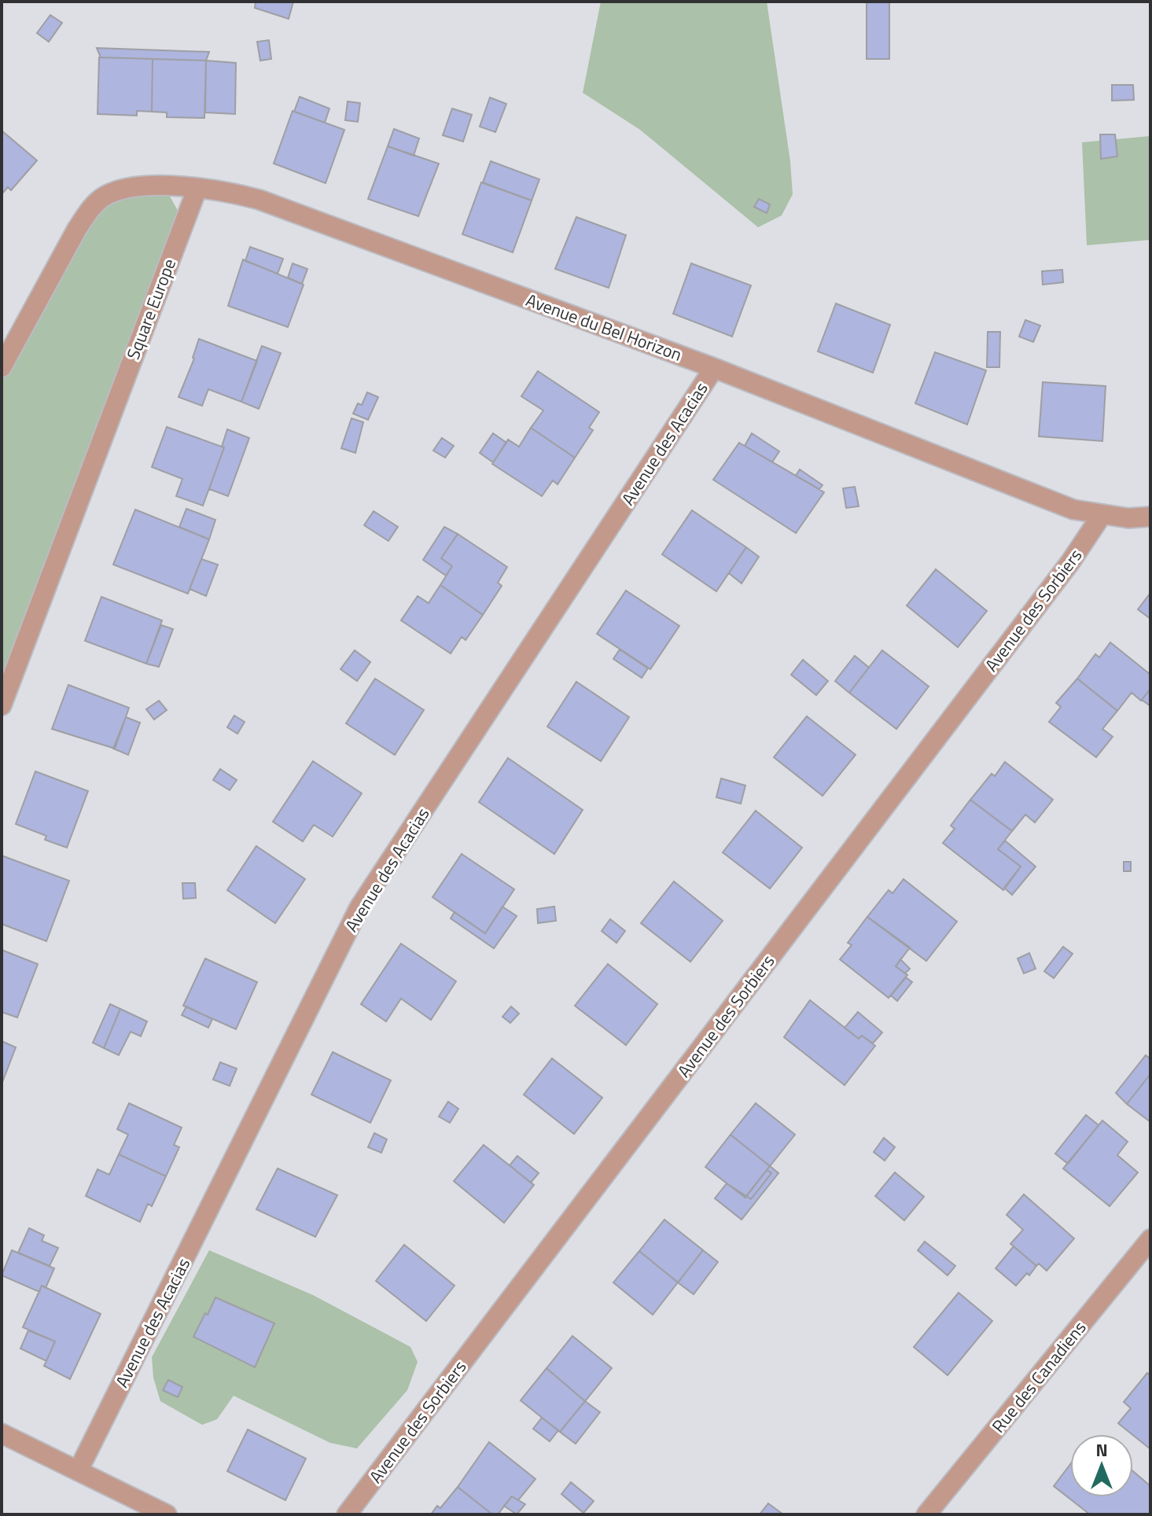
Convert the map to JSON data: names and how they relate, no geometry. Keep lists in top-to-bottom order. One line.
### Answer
{"streets":{"street":["Square Europe","Avenue du Bel Horizon","Avenue des Acacias","Avenue des Sorbiers","Rue des Canadiens"]},"crossings":[["Square Europe","Avenue du Bel Horizon"],["Avenue du Bel Horizon","Avenue des Acacias"],["Avenue du Bel Horizon","Avenue des Sorbiers"]],"north":"top"}
